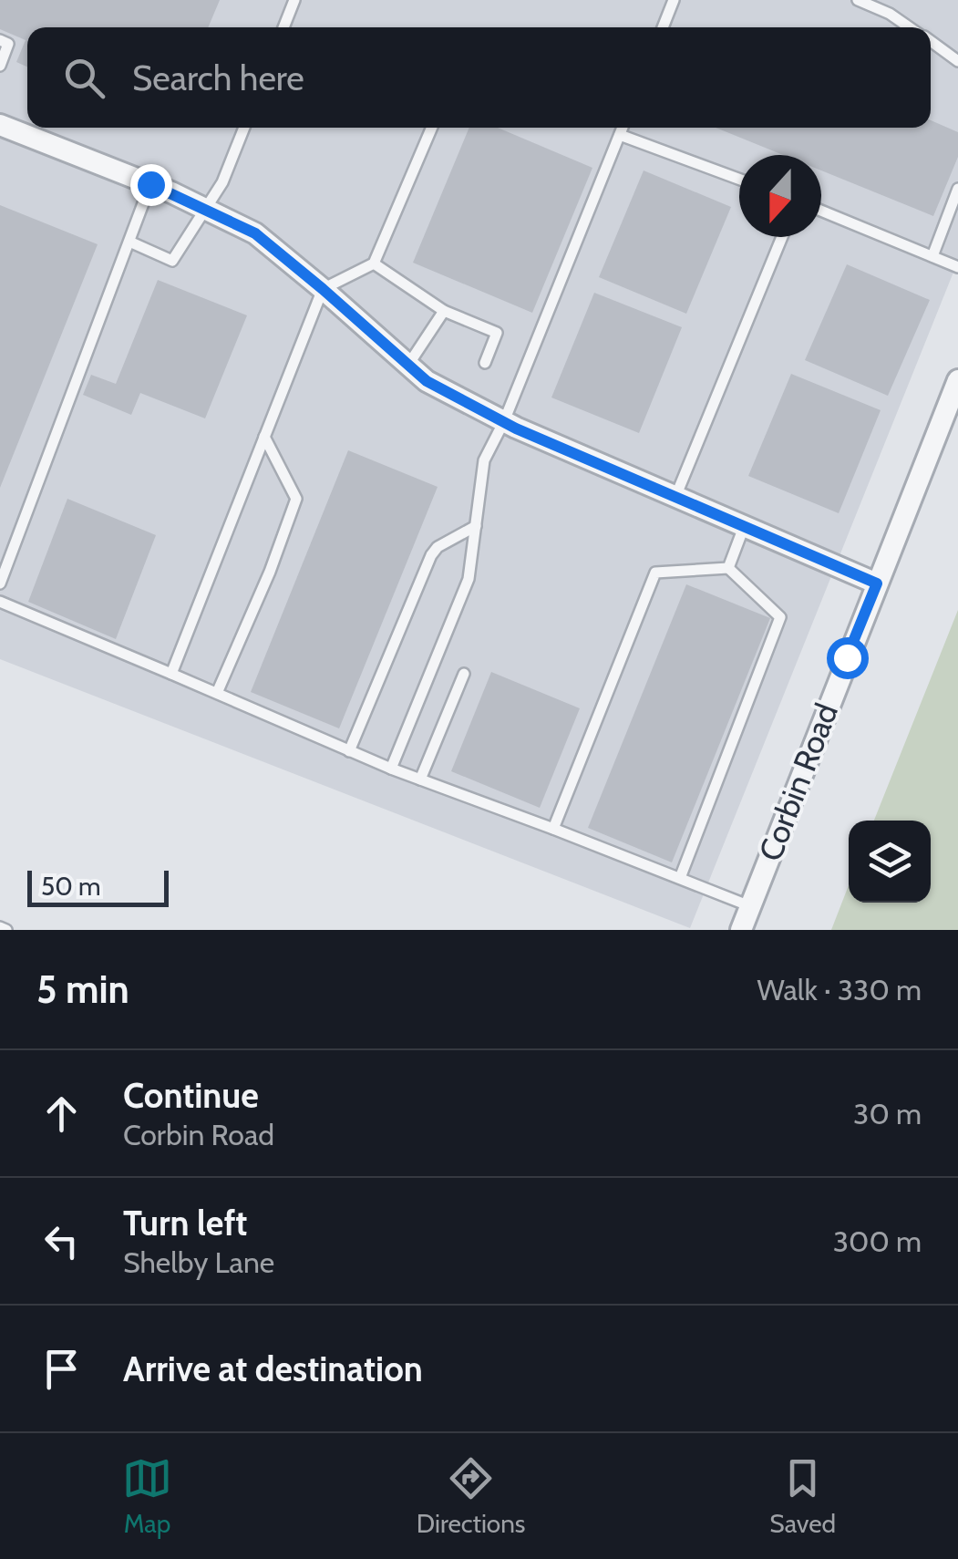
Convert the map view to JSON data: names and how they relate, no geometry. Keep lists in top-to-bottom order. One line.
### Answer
{"streets":{"street":["Corbin Road"]},"scale_bar":"50 m","north":"bottom","page":{"search":"Search here","scale":"50 m","heading":["5 min","Walk · 330 m"],"list":[["Continue","Corbin Road","30 m"],["Turn left","Shelby Lane","300 m"],"Arrive at destination"],"nav":["Map","Directions","Saved"]}}
